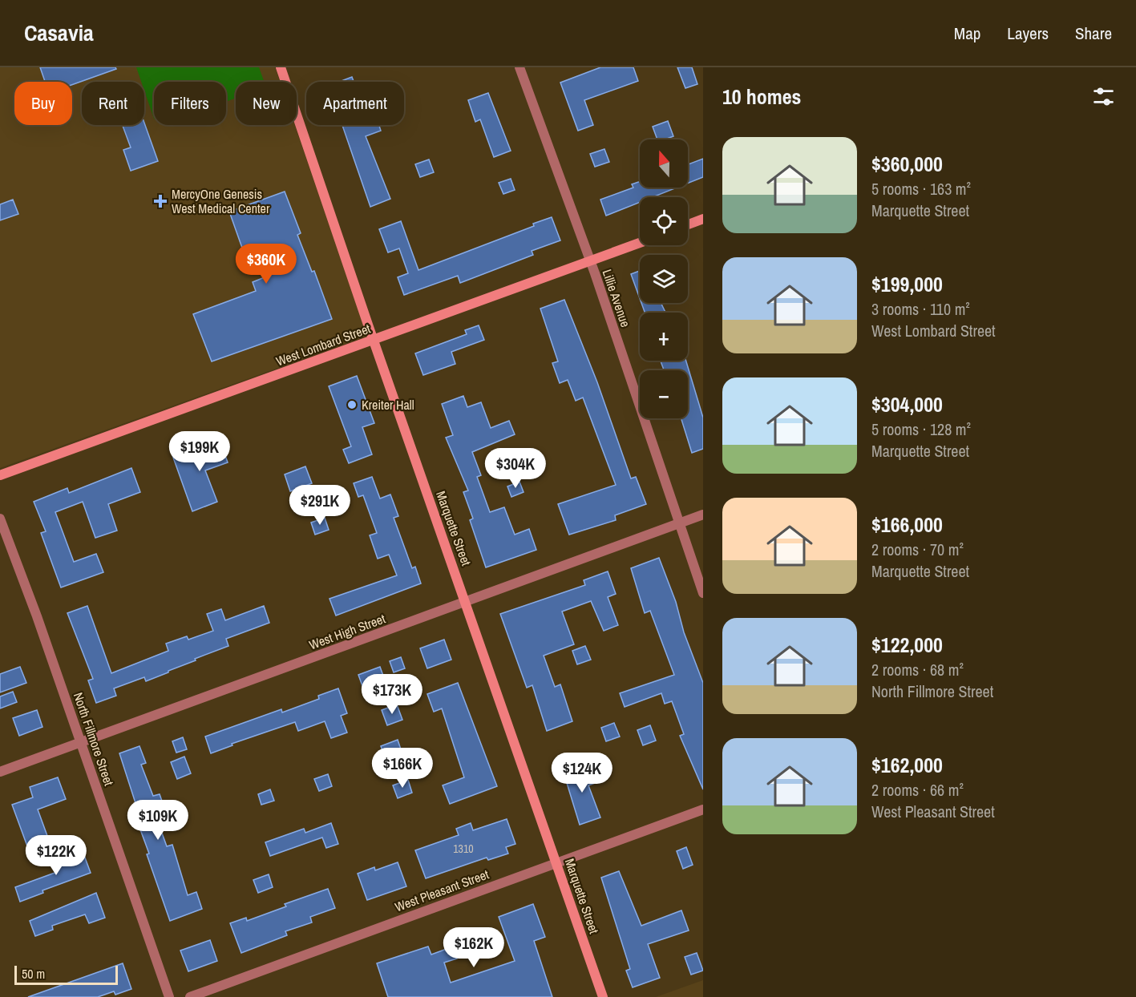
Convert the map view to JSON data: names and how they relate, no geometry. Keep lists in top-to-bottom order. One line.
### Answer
{"streets":{"street":["Lillie Avenue","West Lombard Street","Marquette Street","West High Street","North Fillmore Street","West Pleasant Street"]},"crossings":[["Lillie Avenue","West Lombard Street"],["Lillie Avenue","West High Street"],["West Lombard Street","Marquette Street"],["Marquette Street","West High Street"],["Marquette Street","West Pleasant Street"],["West High Street","North Fillmore Street"]],"places":{"health":["MercyOne Genesis West Medical Center"],"other":["Kreiter Hall"]},"house_numbers":["1310"],"scale_bar":"50 m","north":"top","page":{"header":"Casavia","nav":["Map","Layers","Share"],"heading":"10 homes","chip":["Buy","Rent","Filters","New","Apartment"],"list":[{"name":"$360,000","note":"5 rooms · 163 m² · Marquette Street"},{"name":"$199,000","note":"3 rooms · 110 m² · West Lombard Street"},{"name":"$304,000","note":"5 rooms · 128 m² · Marquette Street"},{"name":"$166,000","note":"2 rooms · 70 m² · Marquette Street"},{"name":"$122,000","note":"2 rooms · 68 m² · North Fillmore Street"},{"name":"$162,000","note":"2 rooms · 66 m² · West Pleasant Street"}],"map_buttons":["+","−"],"price":["$360K","$199K","$304K","$291K","$173K","$166K","$124K","$109K","$122K","$162K"],"scale":"50 m"}}
